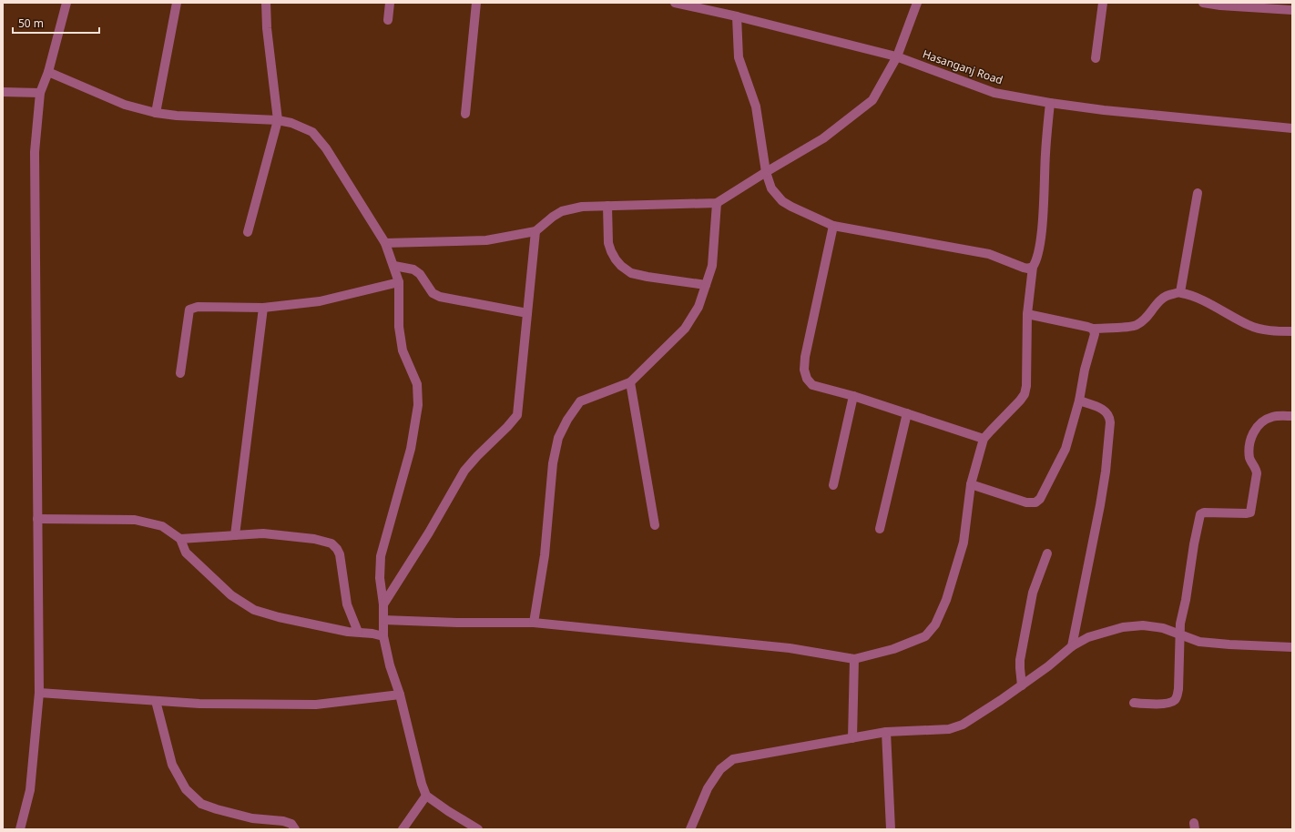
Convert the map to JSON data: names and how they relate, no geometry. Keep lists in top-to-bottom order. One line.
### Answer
{"streets":{"street":["Hasanganj Road"]},"scale_bar":"50 m"}
